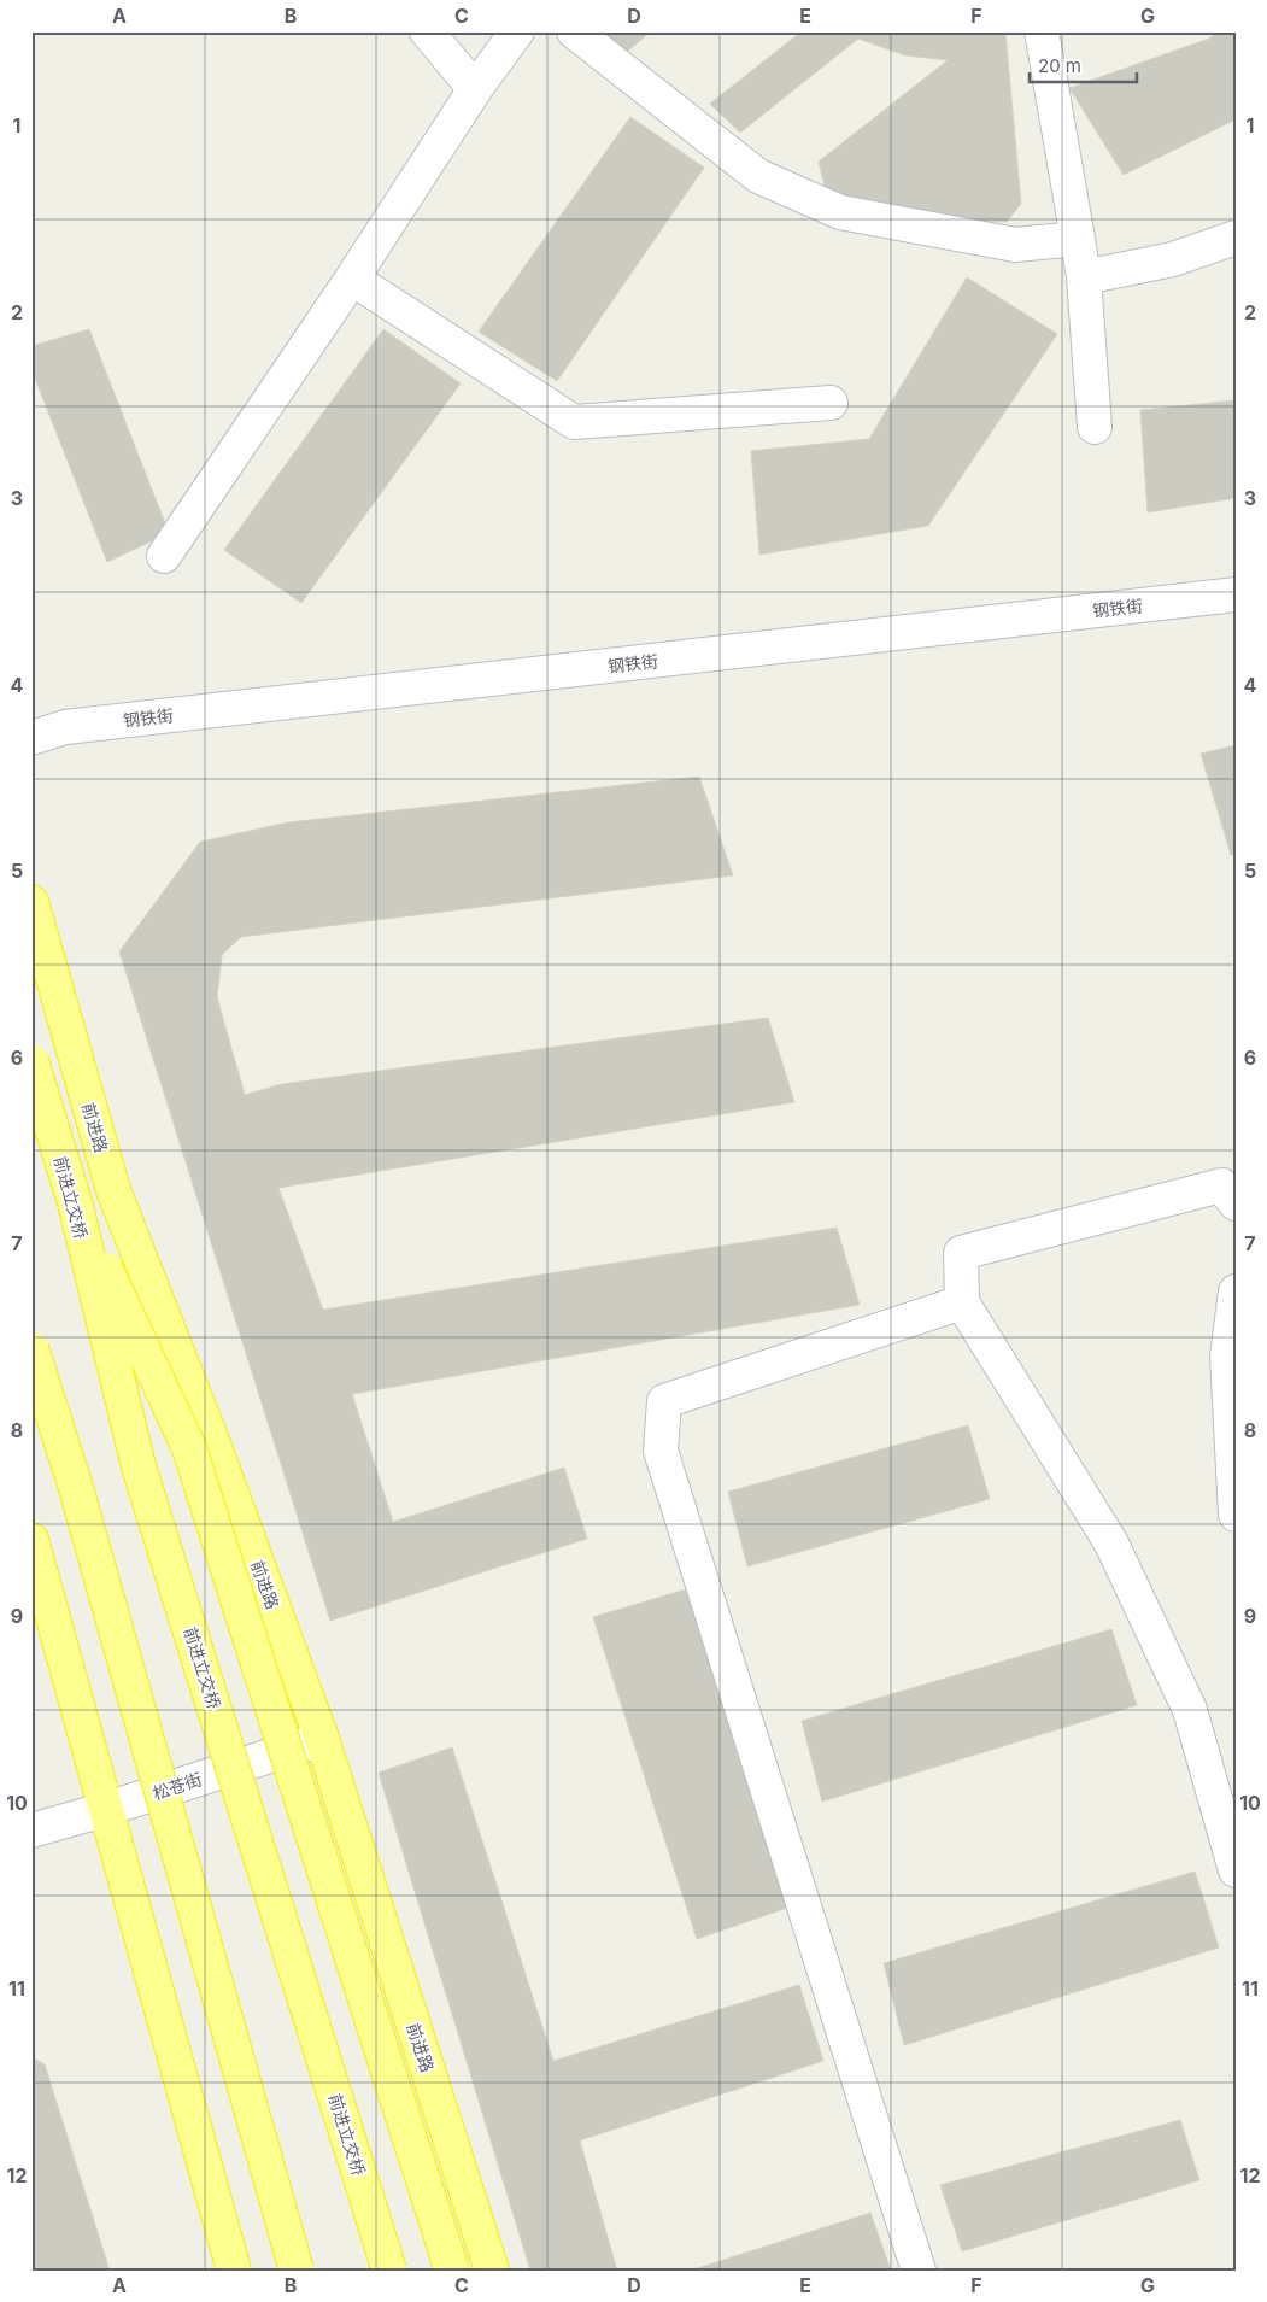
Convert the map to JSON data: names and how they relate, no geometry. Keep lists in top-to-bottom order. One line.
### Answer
{"streets":{"highway":["前进路","前进立交桥"],"street":["钢铁街","松苍街"]},"crossings":[["前进路","松苍街"]],"scale_bar":"20 m","grid":{"columns":["A","B","C","D","E","F","G"],"rows":["1","2","3","4","5","6","7","8","9","10","11","12"]}}
